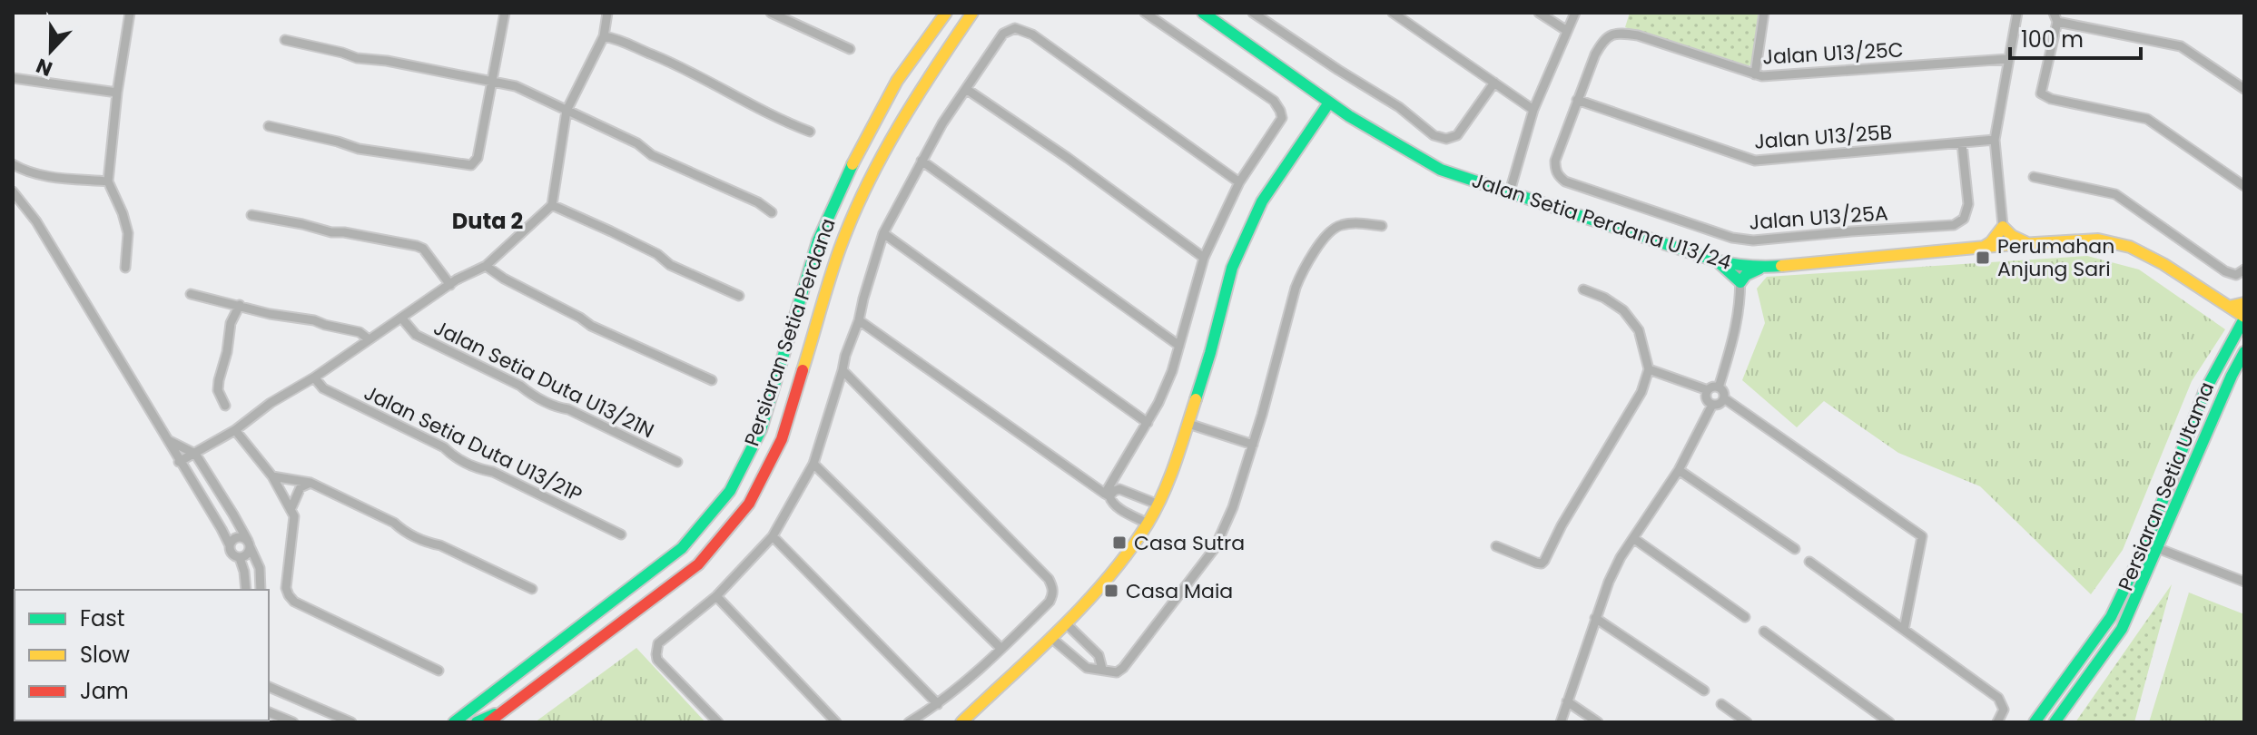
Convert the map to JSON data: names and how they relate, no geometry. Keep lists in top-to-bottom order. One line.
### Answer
{"streets":{"street":["Jalan U13/25C","Jalan U13/25B","Jalan U13/25A","Jalan Setia Perdana U13/24","Persiaran Setia Perdana","Jalan Setia Duta U13/21N","Jalan Setia Duta U13/21P","Persiaran Setia Utama"]},"crossings":[["Jalan U13/25C","Jalan U13/25B"],["Jalan U13/25C","Jalan U13/25A"],["Jalan U13/25B","Jalan U13/25A"],["Jalan Setia Perdana U13/24","Persiaran Setia Utama"]],"districts":["Duta 2"],"places":{"transit":["Perumahan Anjung Sari","Casa Sutra","Casa Maia"]},"legend":["Fast","Slow","Jam"],"scale_bar":"100 m","north":"bottom"}
